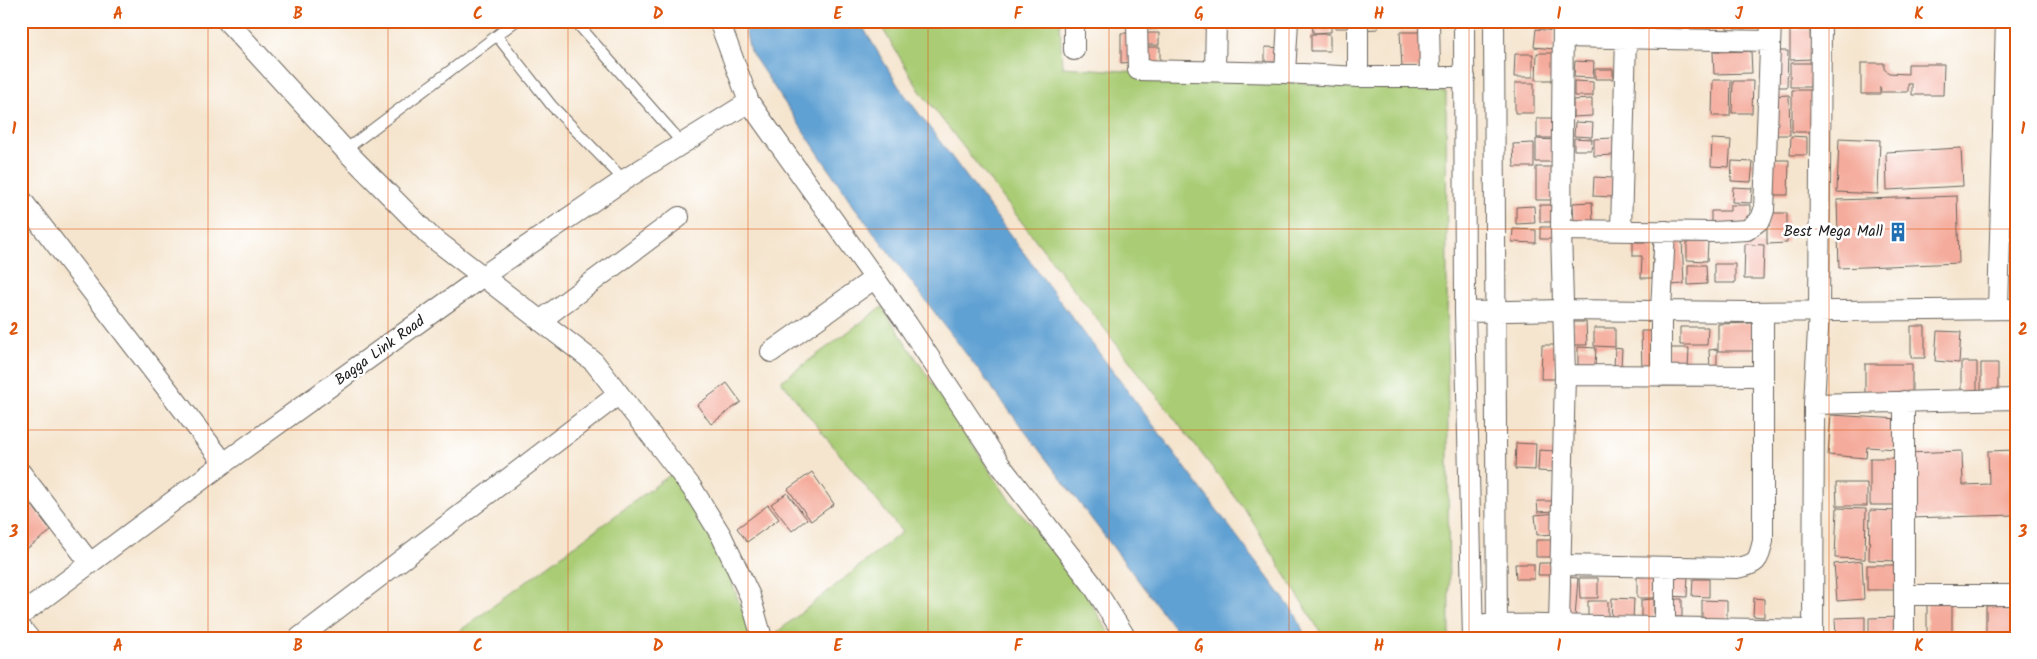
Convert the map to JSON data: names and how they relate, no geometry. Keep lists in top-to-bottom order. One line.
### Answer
{"streets":{"street":["Bagga Link Road"]},"places":{"building":["Best Mega Mall"]},"grid":{"columns":["A","B","C","D","E","F","G","H","I","J","K"],"rows":["1","2","3"]}}
